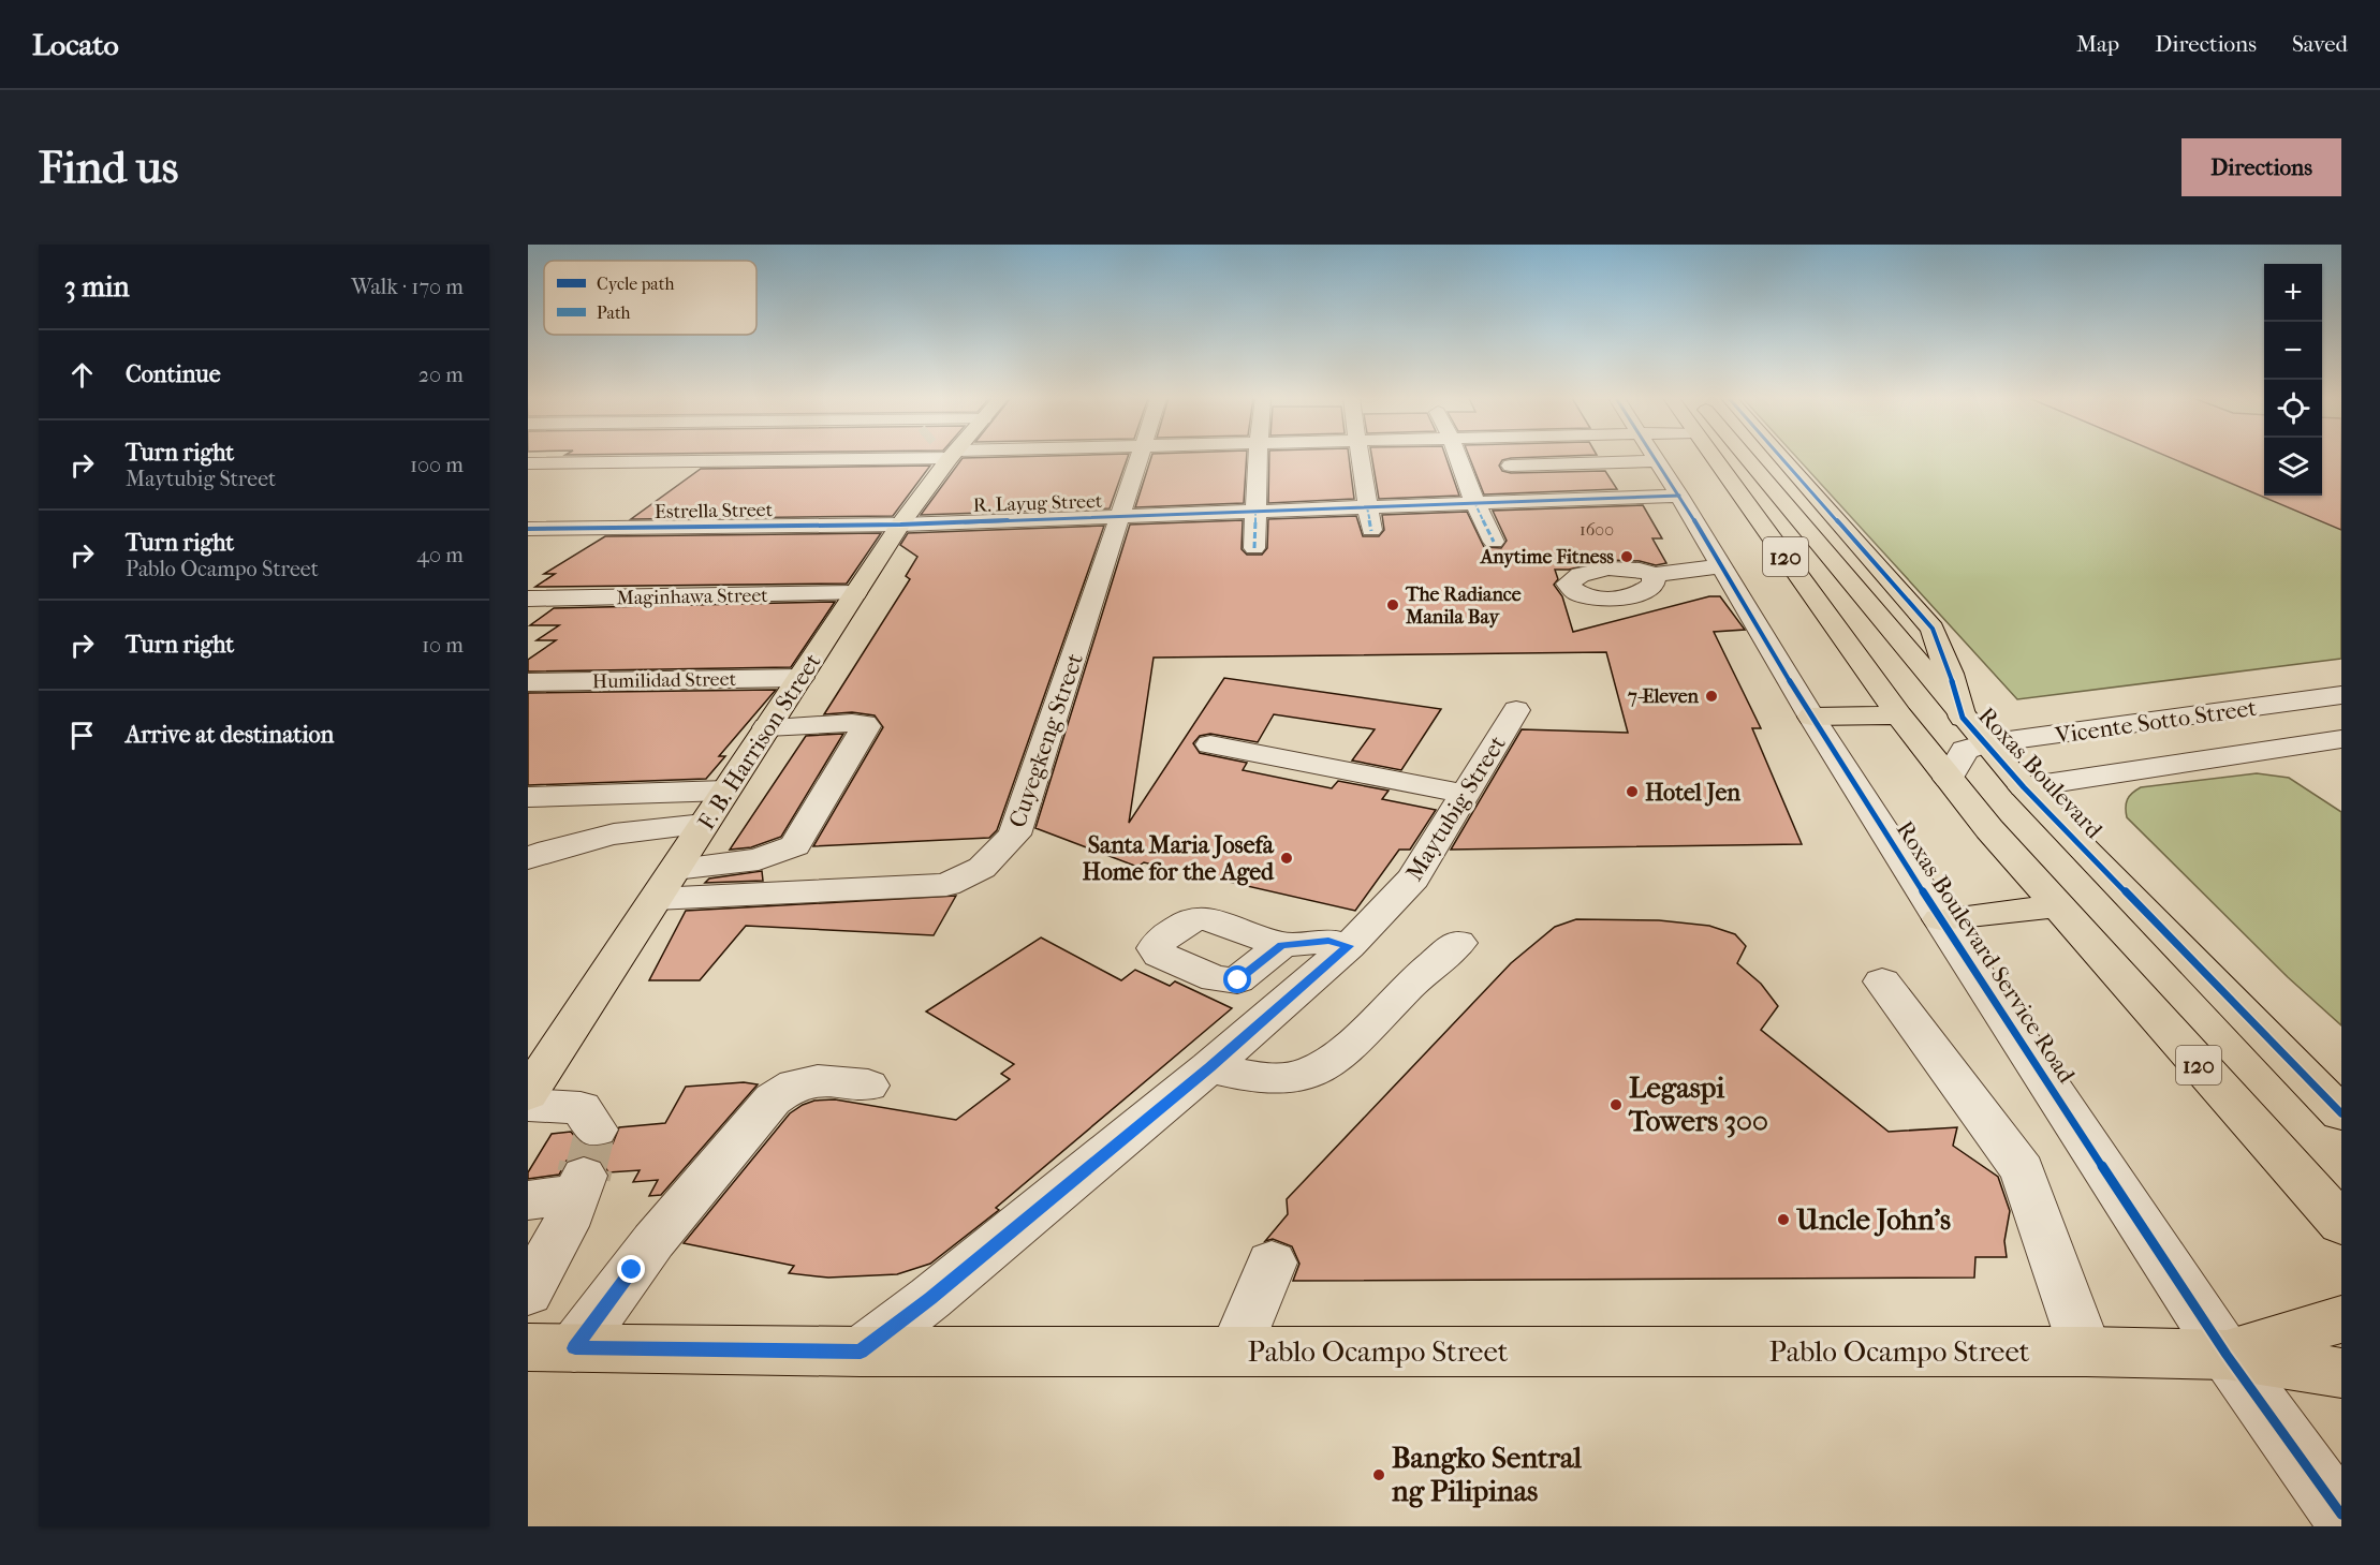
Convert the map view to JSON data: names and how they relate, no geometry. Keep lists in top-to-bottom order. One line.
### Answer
{"streets":{"main road":["120","F. B. Harrison Street","Roxas Boulevard","Pablo Ocampo Street"],"street":["R. Layug Street","Estrella Street","Maginhawa Street","Humilidad Street","Vicente Sotto Street","Cuyegkeng Street","Maytubig Street","Roxas Boulevard Service Road"]},"crossings":[["R. Layug Street","Estrella Street"],["R. Layug Street","Cuyegkeng Street"],["R. Layug Street","F. B. Harrison Street"],["R. Layug Street","Roxas Boulevard Service Road"],["Estrella Street","F. B. Harrison Street"],["120","Vicente Sotto Street"],["Maginhawa Street","F. B. Harrison Street"],["Humilidad Street","F. B. Harrison Street"],["Vicente Sotto Street","Roxas Boulevard"],["Cuyegkeng Street","F. B. Harrison Street"],["Maytubig Street","Pablo Ocampo Street"],["Roxas Boulevard Service Road","Pablo Ocampo Street"]],"places":["Anytime Fitness","The Radiance Manila Bay","7-Eleven","Hotel Jen","Santa Maria Josefa Home for the Aged","Legaspi Towers 300","Uncle John's","Bangko Sentral ng Pilipinas"],"house_numbers":["1600"],"legend":["Cycle path","Path"],"page":{"header":"Locato","nav":["Map","Directions","Saved"],"buttons":"Directions","title":"Find us","heading":["3 min","Walk · 170 m"],"map_buttons":["+","−"],"list":[["Continue","20 m"],["Turn right","Maytubig Street","100 m"],["Turn right","Pablo Ocampo Street","40 m"],["Turn right","10 m"],"Arrive at destination"]}}
